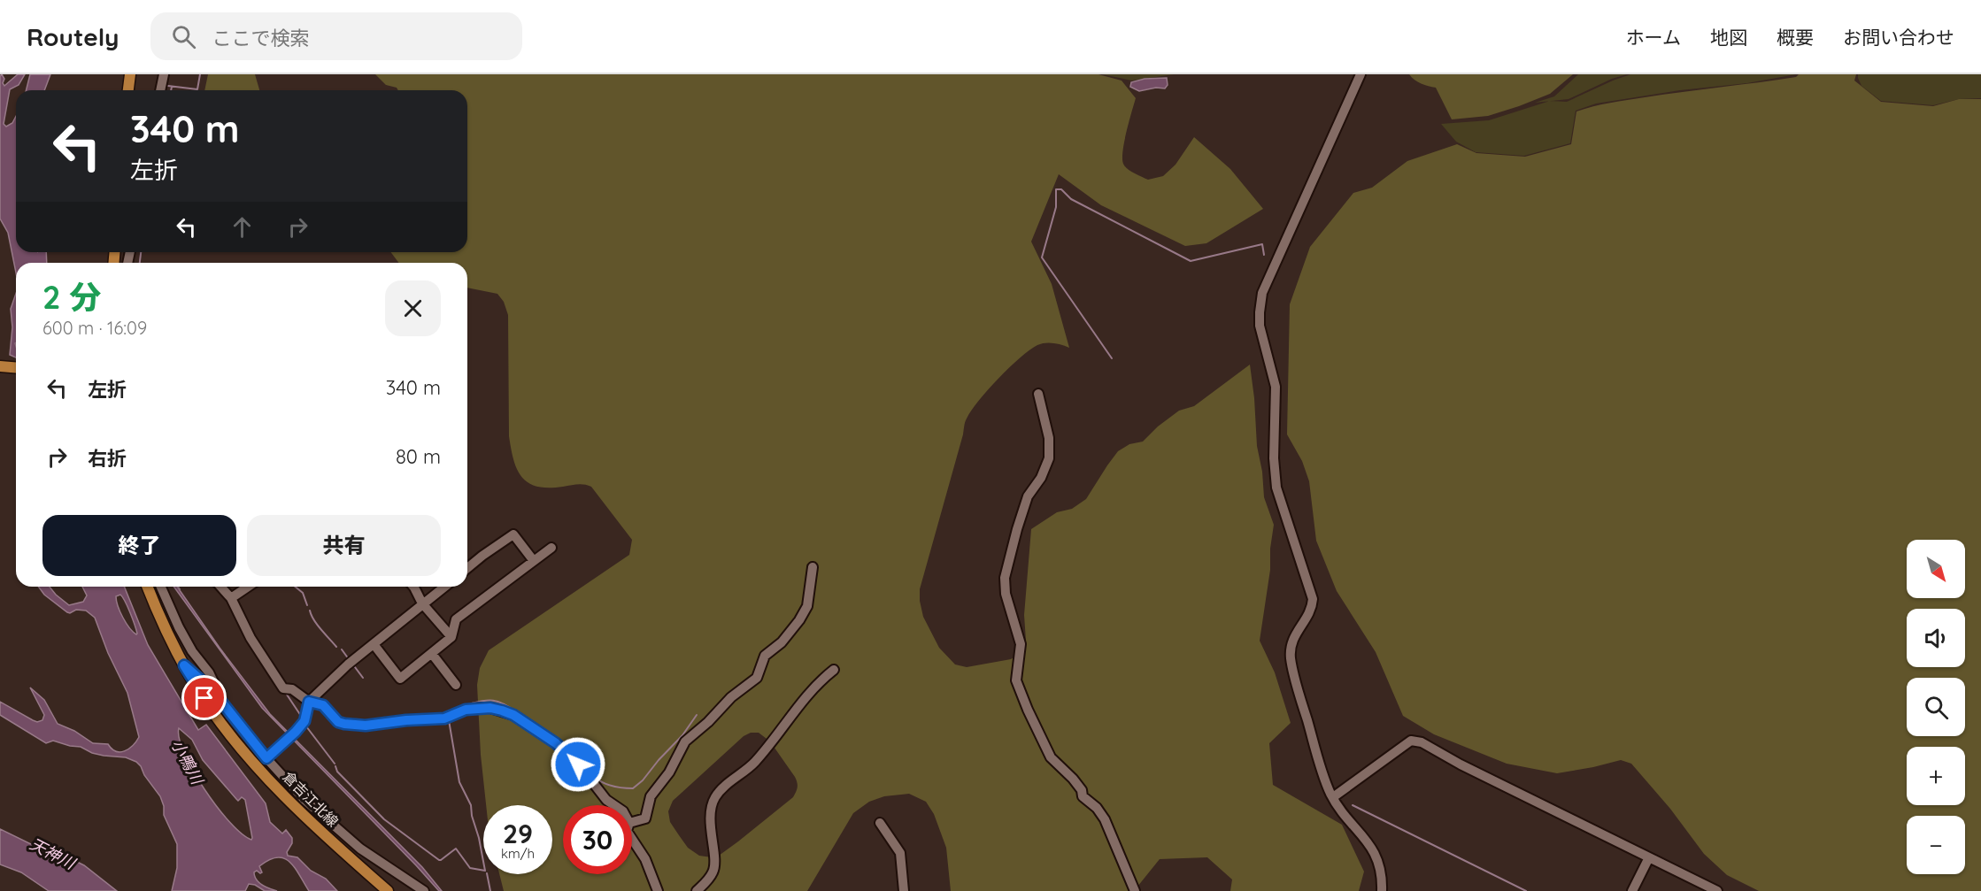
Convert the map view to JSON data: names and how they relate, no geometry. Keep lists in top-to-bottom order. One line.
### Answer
{"streets":{"main road":["倉吉江北線"]},"water":["小鴨川","天神川"],"north":"bottom right","page":{"header":"Routely","search":"ここで検索","nav":["ホーム","地図","概要","お問い合わせ"],"turn":["340 m","左折"],"heading":["2 分","600 m · 16:09"],"list":[{"name":"左折","value":"340 m"},{"name":"右折","value":"80 m"}],"buttons":["終了","共有"],"map_buttons":["+","−"],"speed":"29 km/h","limit":"30"}}
